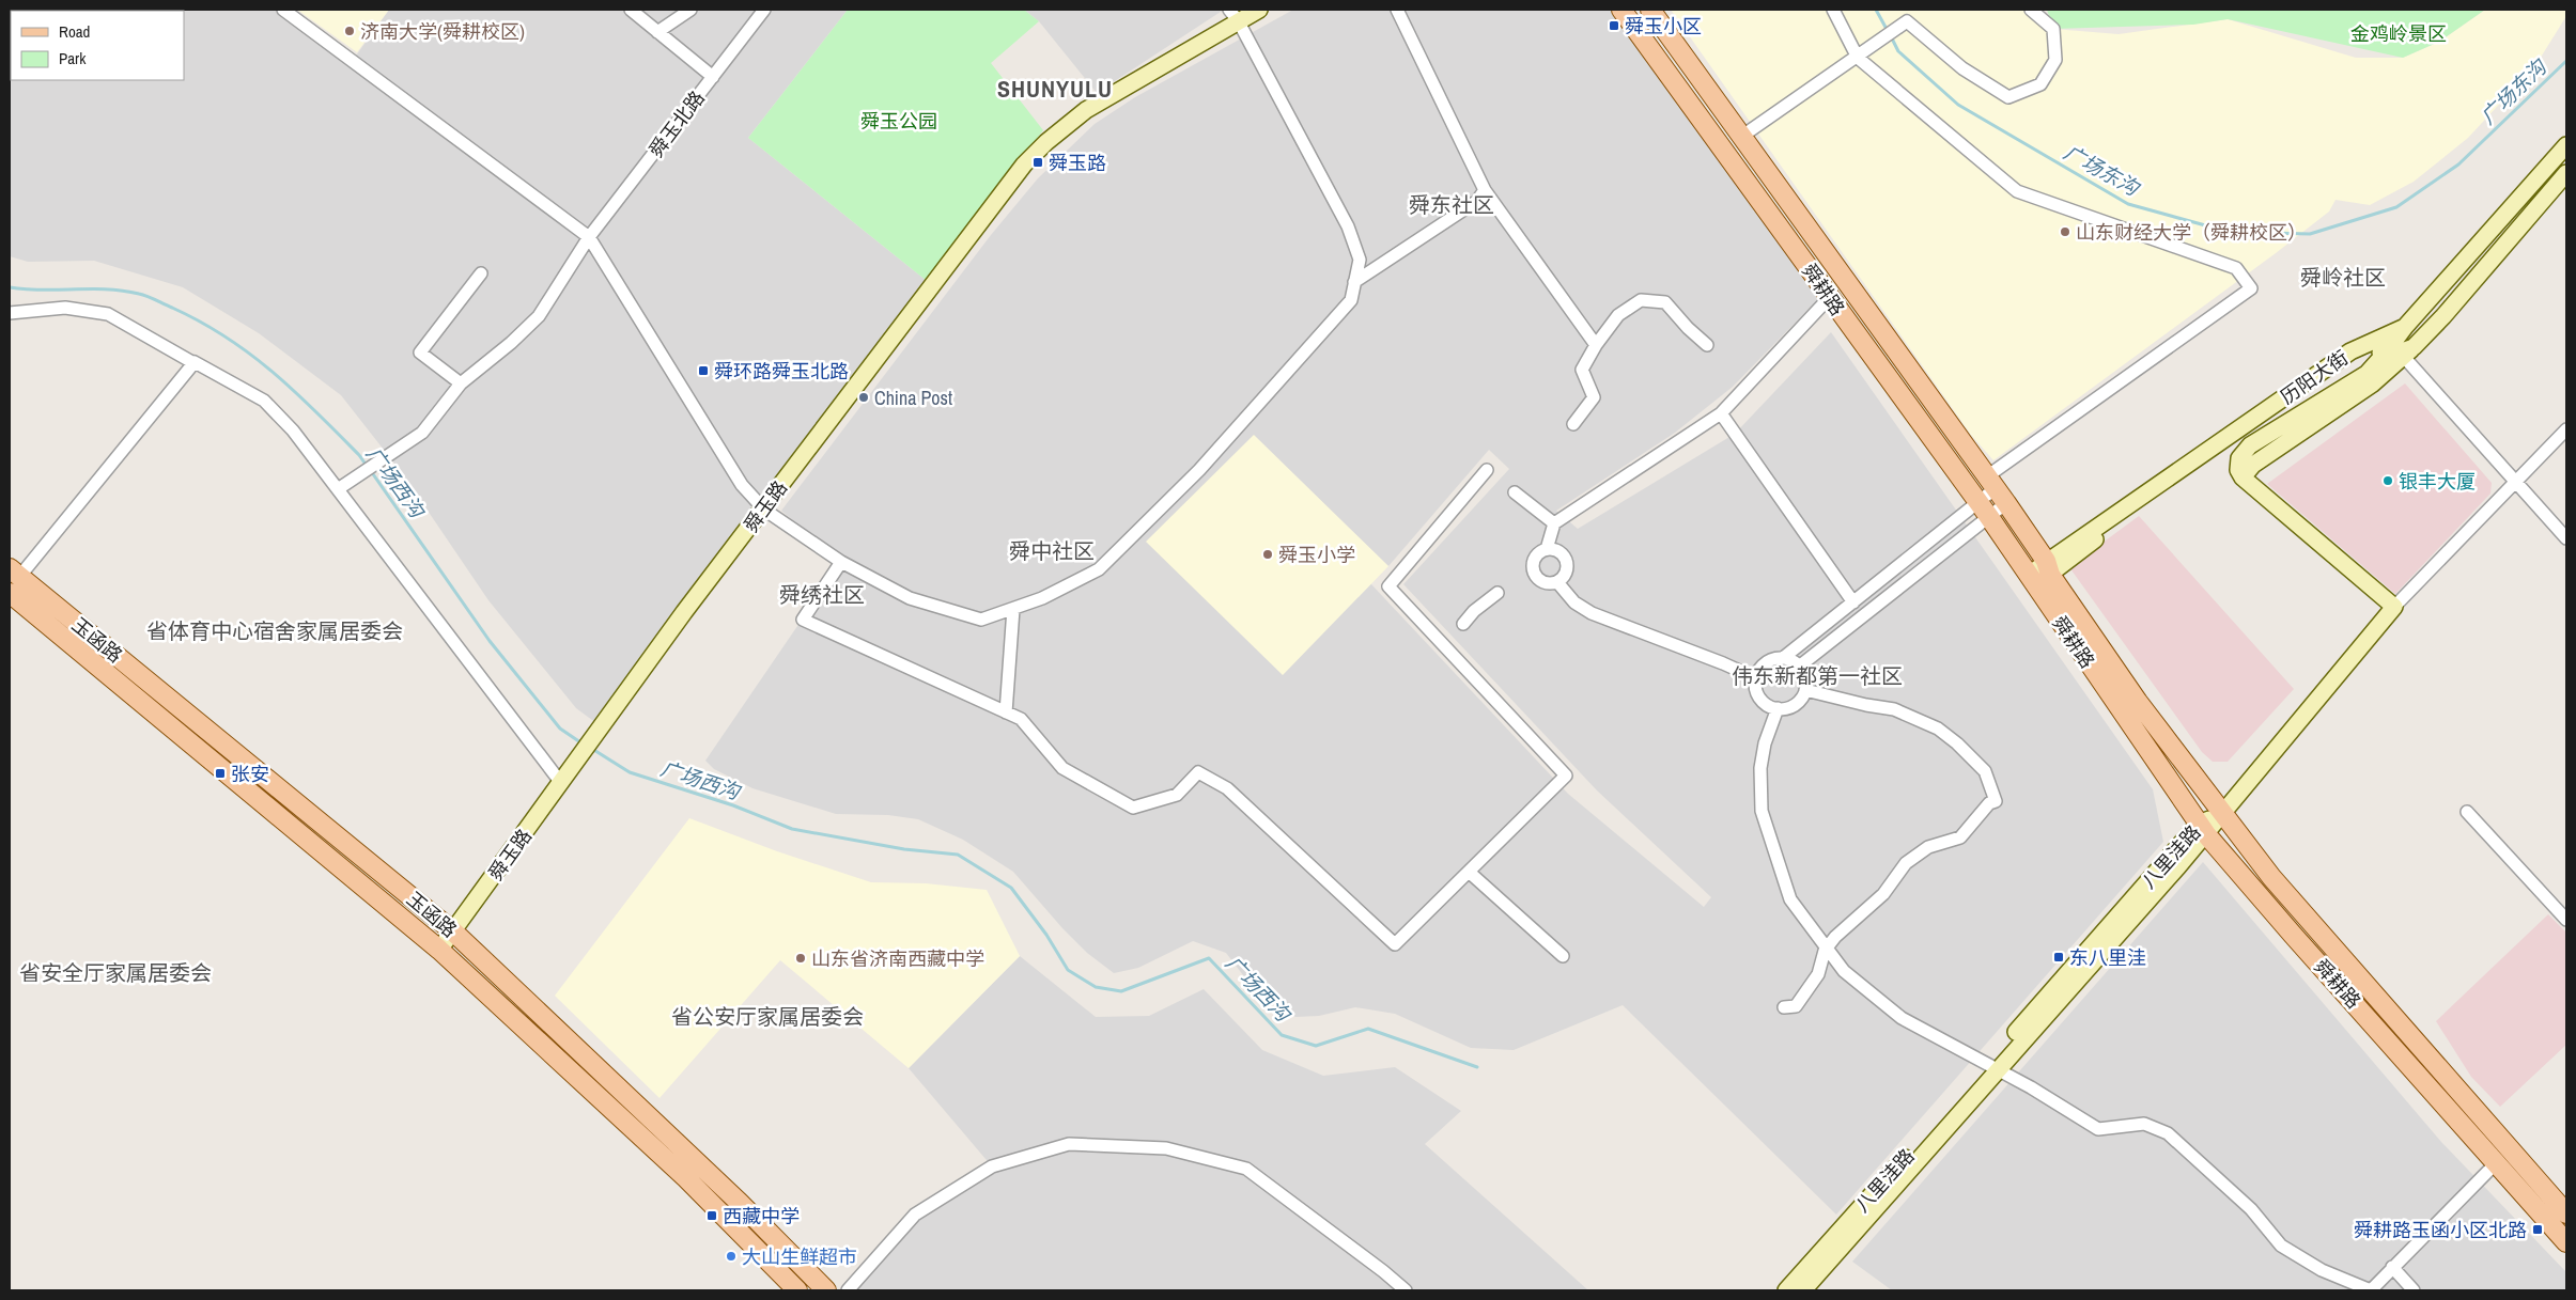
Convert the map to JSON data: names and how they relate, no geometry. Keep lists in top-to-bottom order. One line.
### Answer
{"streets":{"main road":["舜耕路","历阳大街","舜玉路","玉函路","八里洼路"],"street":["舜玉北路"]},"crossings":[["舜耕路","历阳大街"],["舜耕路","八里洼路"],["舜玉路","玉函路"]],"districts":["SHUNYULU","舜东社区","舜岭社区","舜中社区","舜绣社区","省体育中心宿舍家属居委会","伟东新都第一社区","省安全厅家属居委会","省公安厅家属居委会"],"water":["广场东沟","广场西沟"],"parks":["金鸡岭景区","舜玉公园"],"places":{"transit":["舜玉小区","舜玉路","舜环路舜玉北路","张安","东八里洼","西藏中学","舜耕路玉函小区北路"],"other":["济南大学(舜耕校区)","山东财经大学（舜耕校区）","China Post","银丰大厦","舜玉小学","山东省济南西藏中学","大山生鲜超市"]},"legend":["Road","Park"]}
